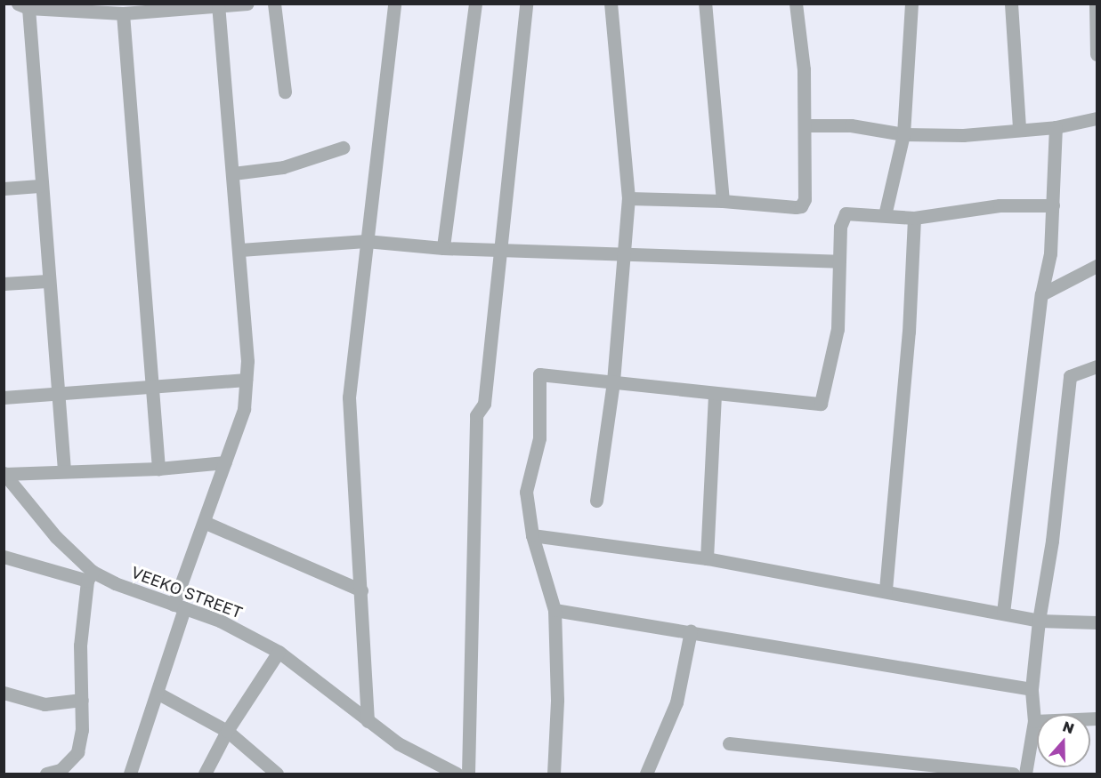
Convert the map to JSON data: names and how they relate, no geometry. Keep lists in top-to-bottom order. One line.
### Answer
{"streets":{"street":["VEEKO STREET"]},"north":"top"}
